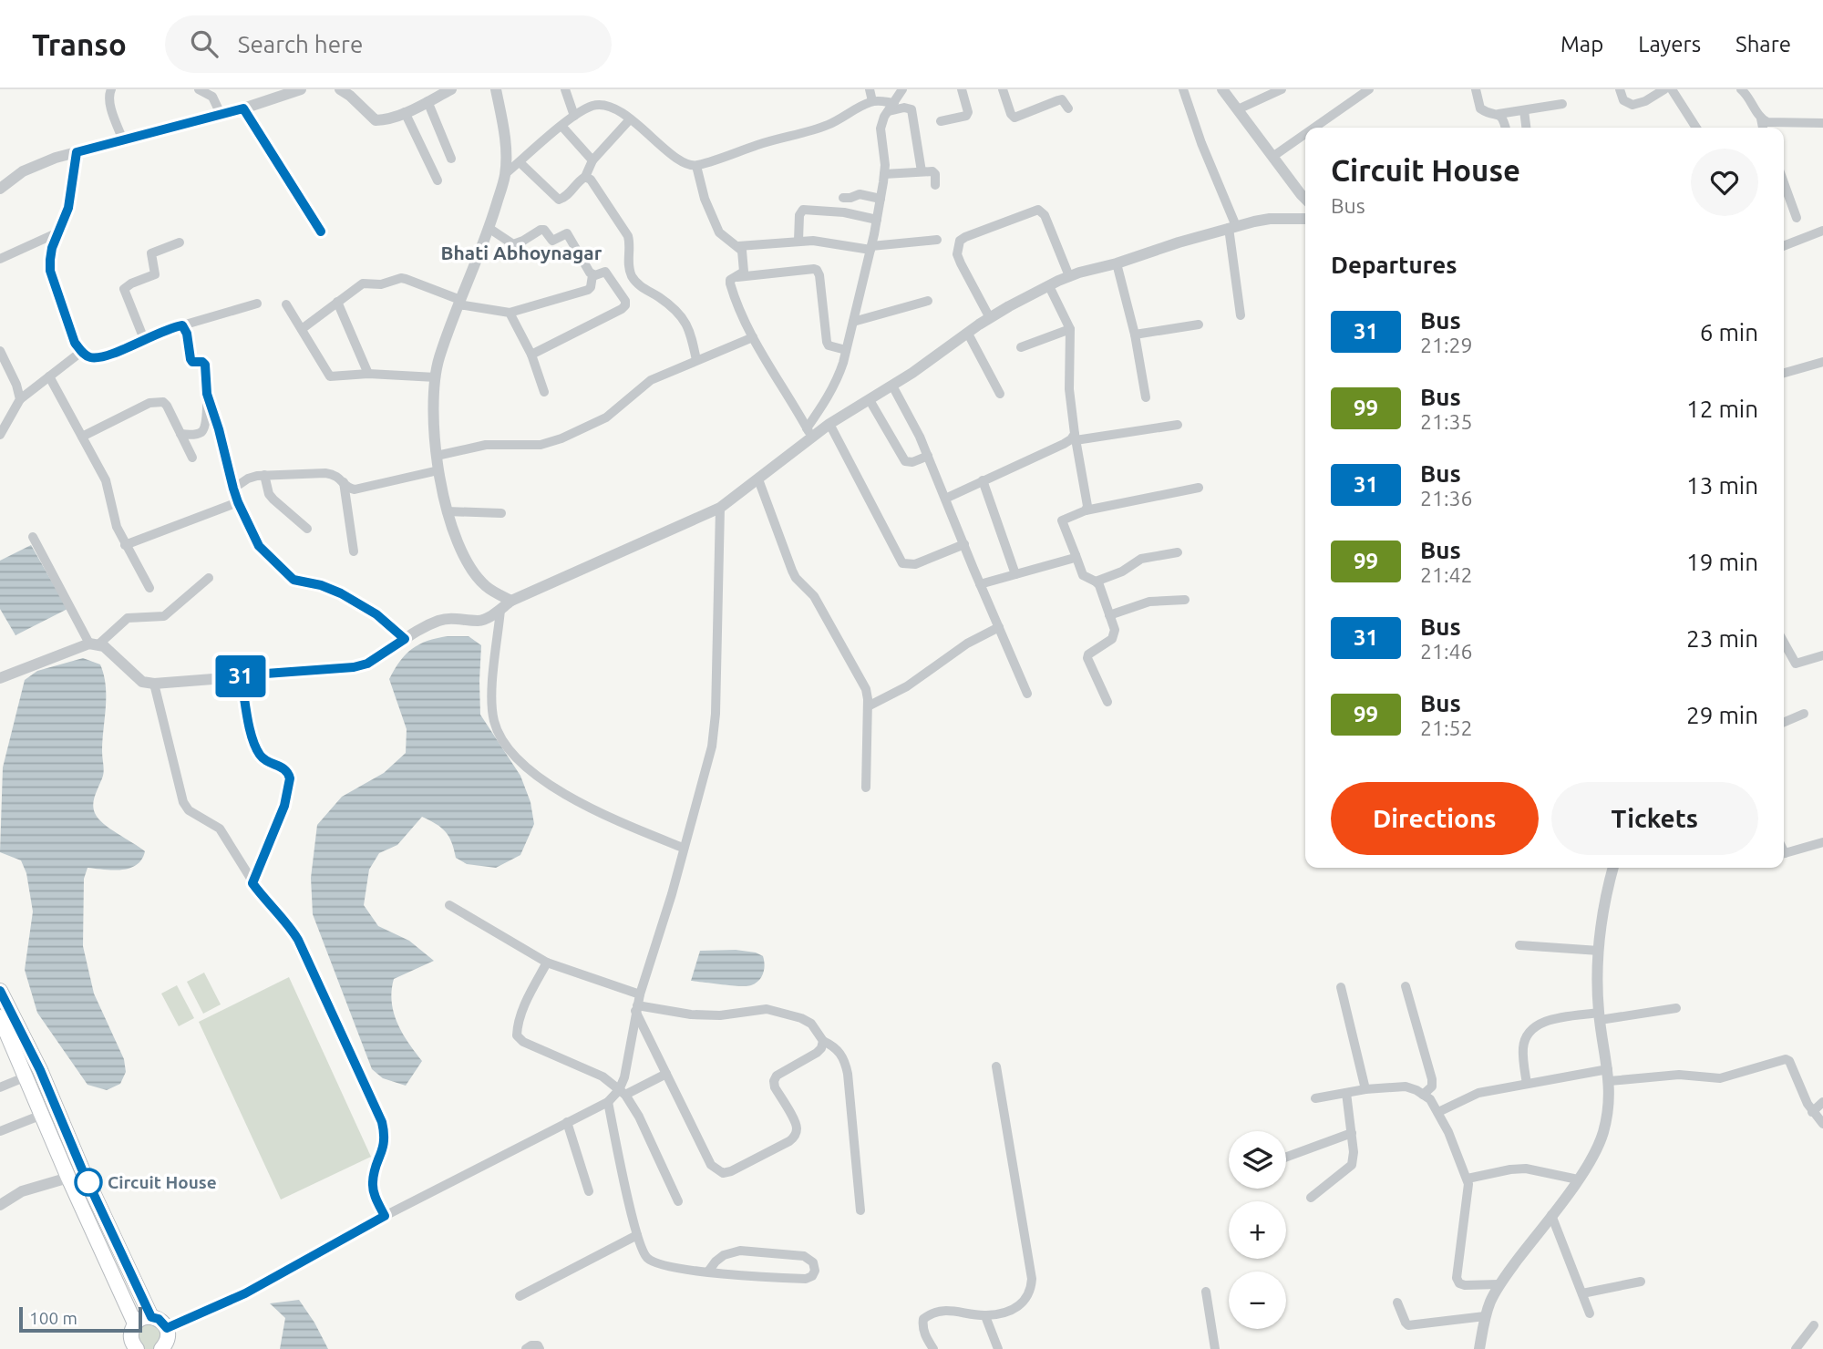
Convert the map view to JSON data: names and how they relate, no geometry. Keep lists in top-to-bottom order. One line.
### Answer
{"districts":["Bhati Abhoynagar"],"places":["Circuit House"],"lines":["bus line 31"],"scale_bar":"100 m","page":{"header":"Transo","search":"Search here","nav":["Map","Layers","Share"],"on_map":"31","heading":[["Circuit House","Bus"],"Departures"],"list":[{"mark":"31","name":"Bus","note":"21:29","value":"6 min"},{"mark":"99","name":"Bus","note":"21:35","value":"12 min"},{"mark":"31","name":"Bus","note":"21:36","value":"13 min"},{"mark":"99","name":"Bus","note":"21:42","value":"19 min"},{"mark":"31","name":"Bus","note":"21:46","value":"23 min"},{"mark":"99","name":"Bus","note":"21:52","value":"29 min"}],"buttons":["Directions","Tickets"],"map_buttons":["+","−"],"scale":"100 m"}}
